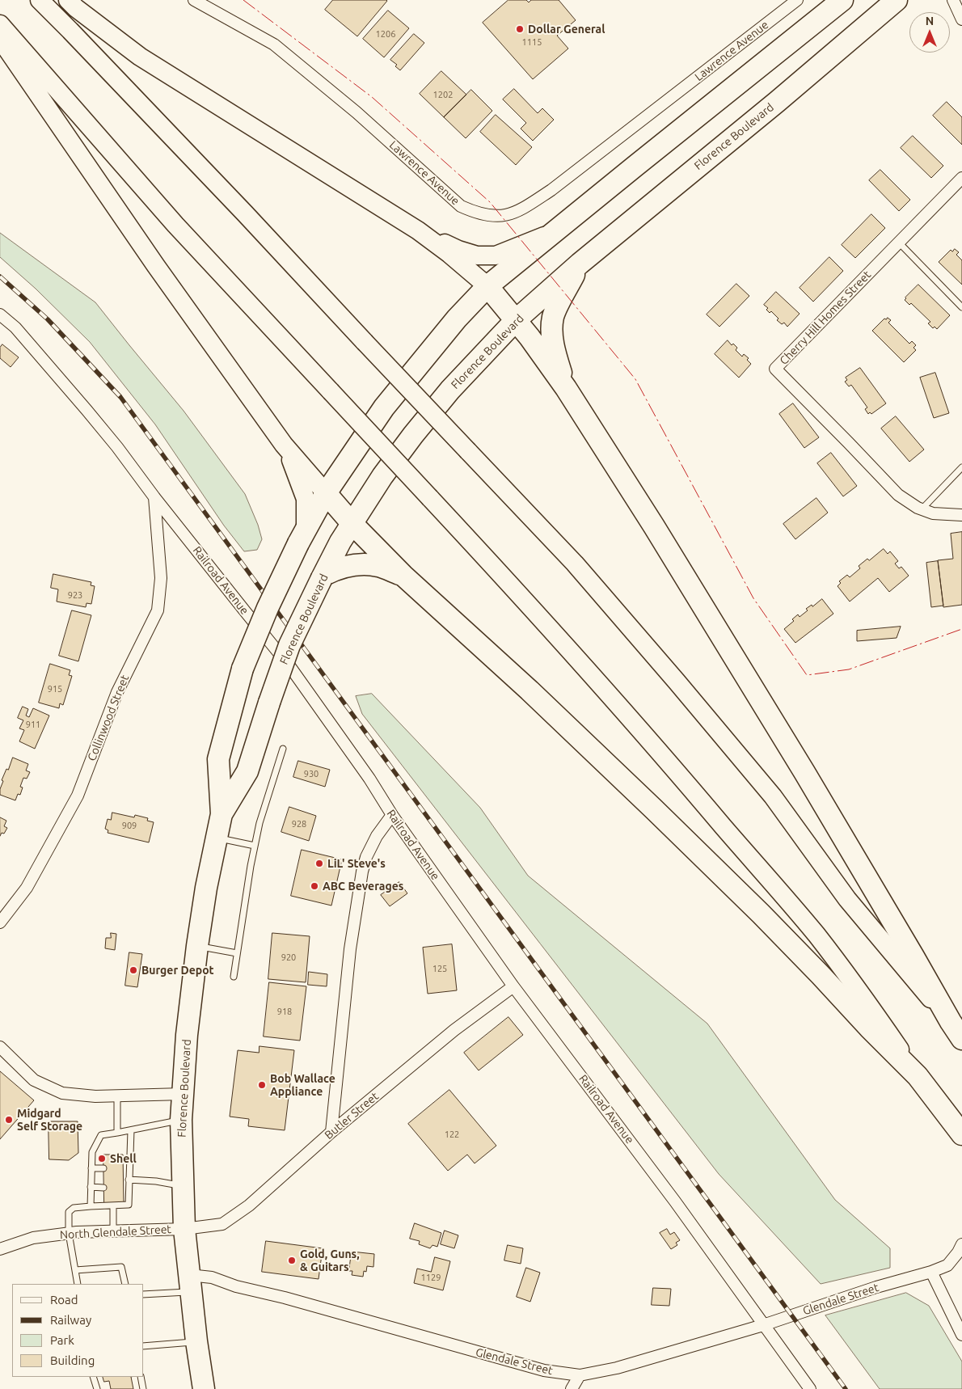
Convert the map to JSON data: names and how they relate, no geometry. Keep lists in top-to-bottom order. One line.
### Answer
{"streets":{"highway":["Florence Boulevard"],"street":["Lawrence Avenue","Cherry Hill Homes Street","Railroad Avenue","Collinwood Street","Butler Street","North Glendale Street","Glendale Street"]},"crossings":[["Florence Boulevard","Butler Street"],["Florence Boulevard","North Glendale Street"],["Florence Boulevard","Glendale Street"],["Railroad Avenue","Collinwood Street"],["Railroad Avenue","Butler Street"],["Railroad Avenue","Glendale Street"],["Butler Street","North Glendale Street"]],"places":["Dollar General","LiL' Steve's","ABC Beverages","Burger Depot","Bob Wallace Appliance","Midgard Self Storage","Shell","Gold, Guns, & Guitars"],"house_numbers":["1206","1115","1202","923","915","911","930","928","909","920","125","918","122","1129"],"legend":["Road","Railway","Park","Building"],"north":"top"}
